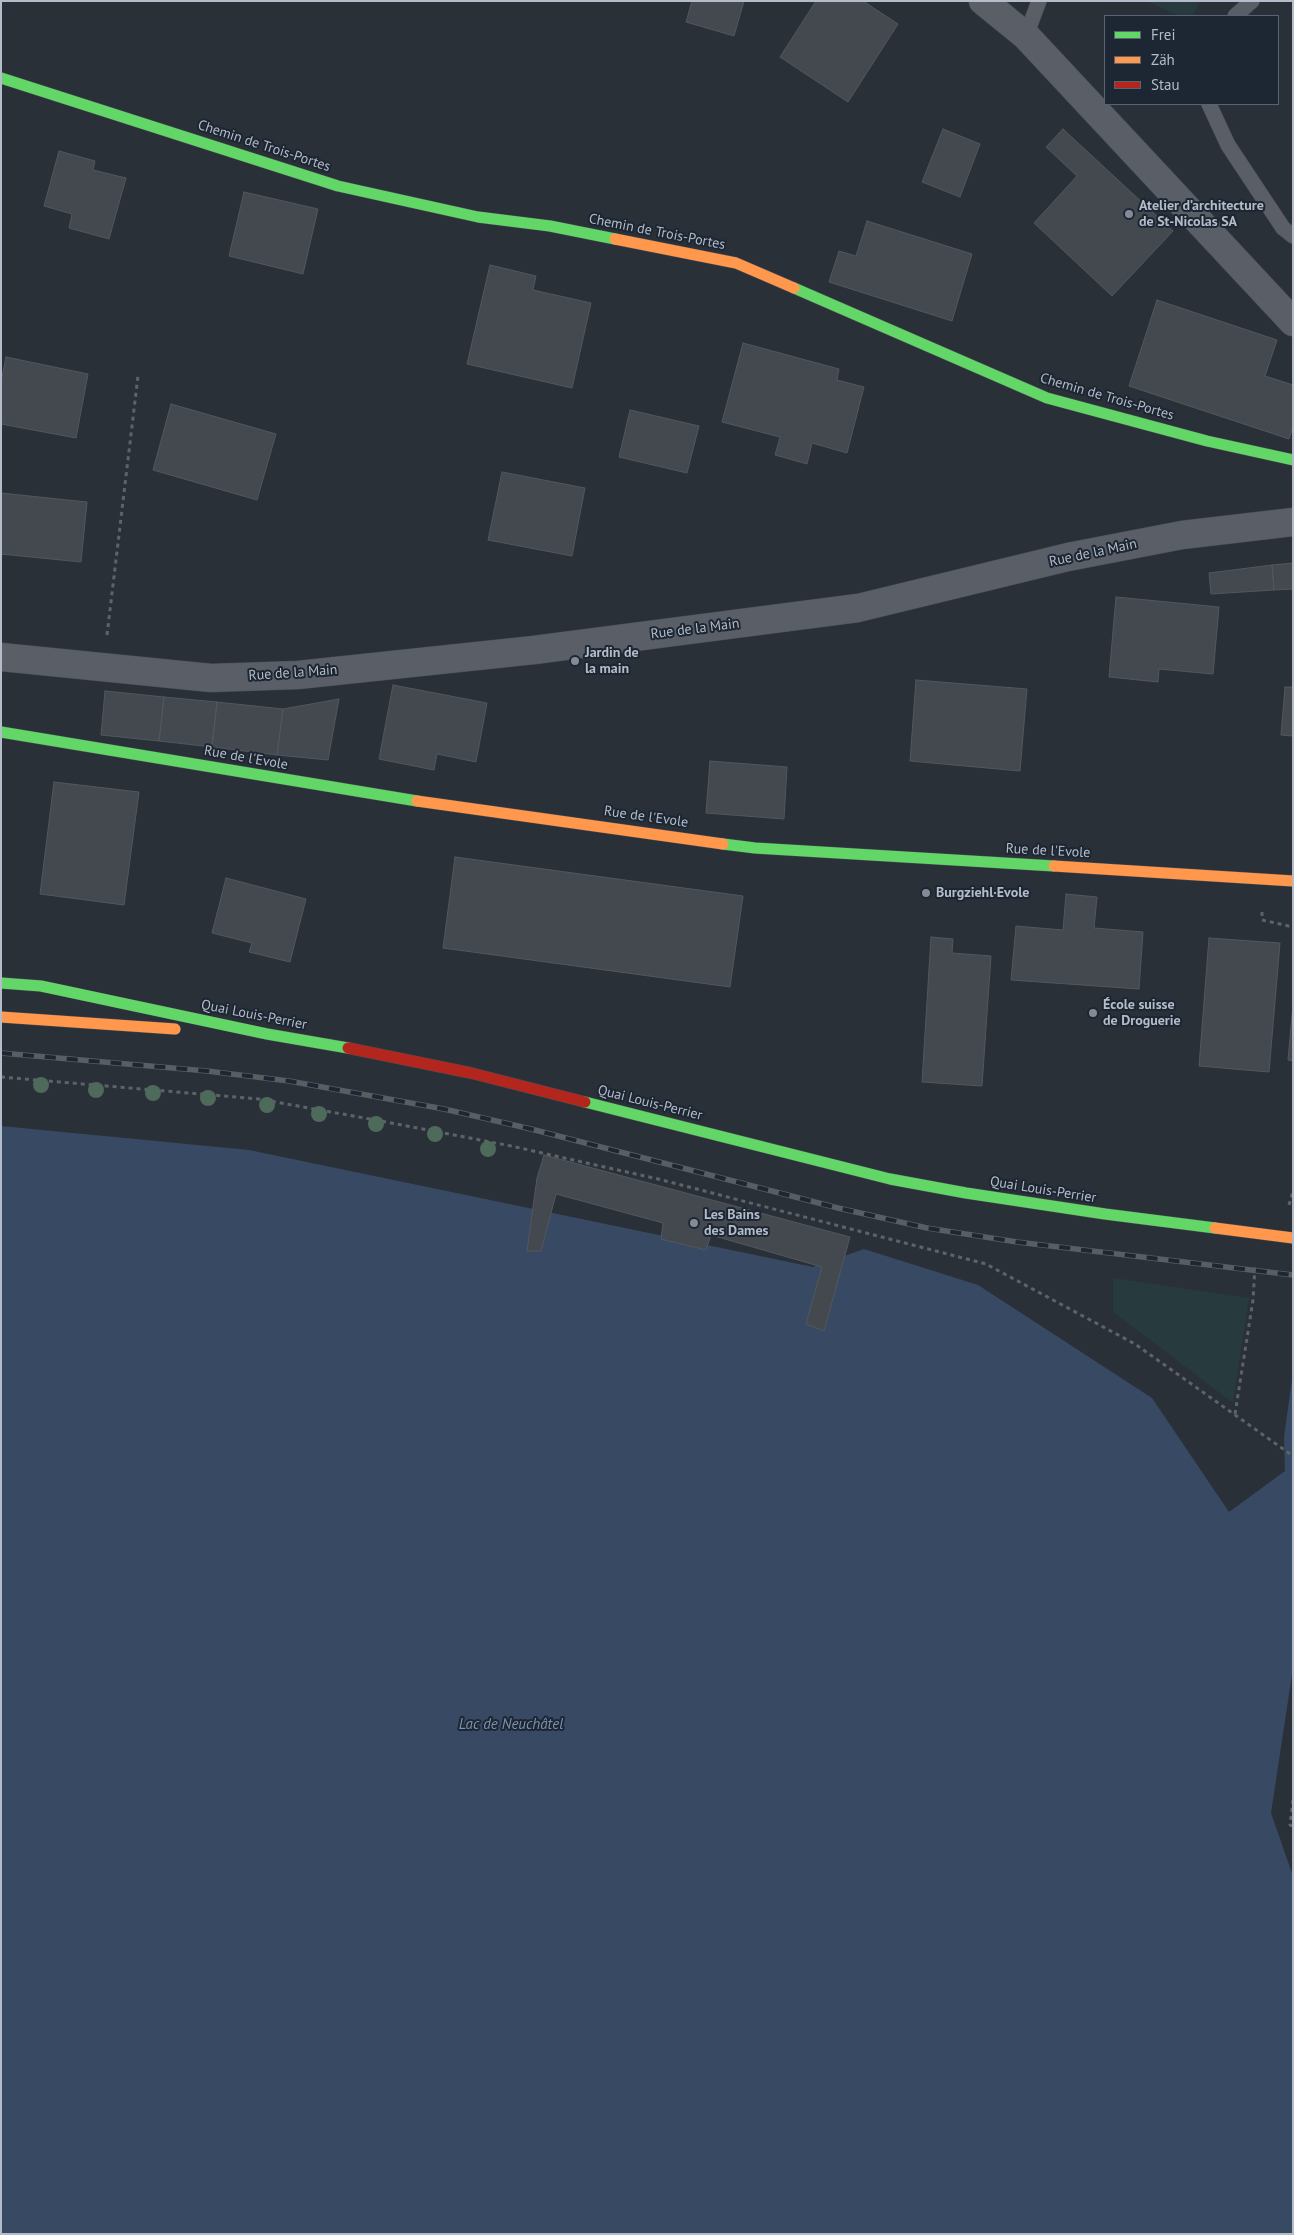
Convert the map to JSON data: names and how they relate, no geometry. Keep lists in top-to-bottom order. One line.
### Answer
{"streets":{"street":["Chemin de Trois-Portes","Rue de la Main","Rue de l'Evole","Quai Louis-Perrier"]},"water":["Lac de Neuchâtel"],"places":["Atelier d’architecture de St-Nicolas SA","Jardin de la main","Burgziehl·Evole","École suisse de Droguerie","Les Bains des Dames"],"legend":["Frei","Zäh","Stau"]}
